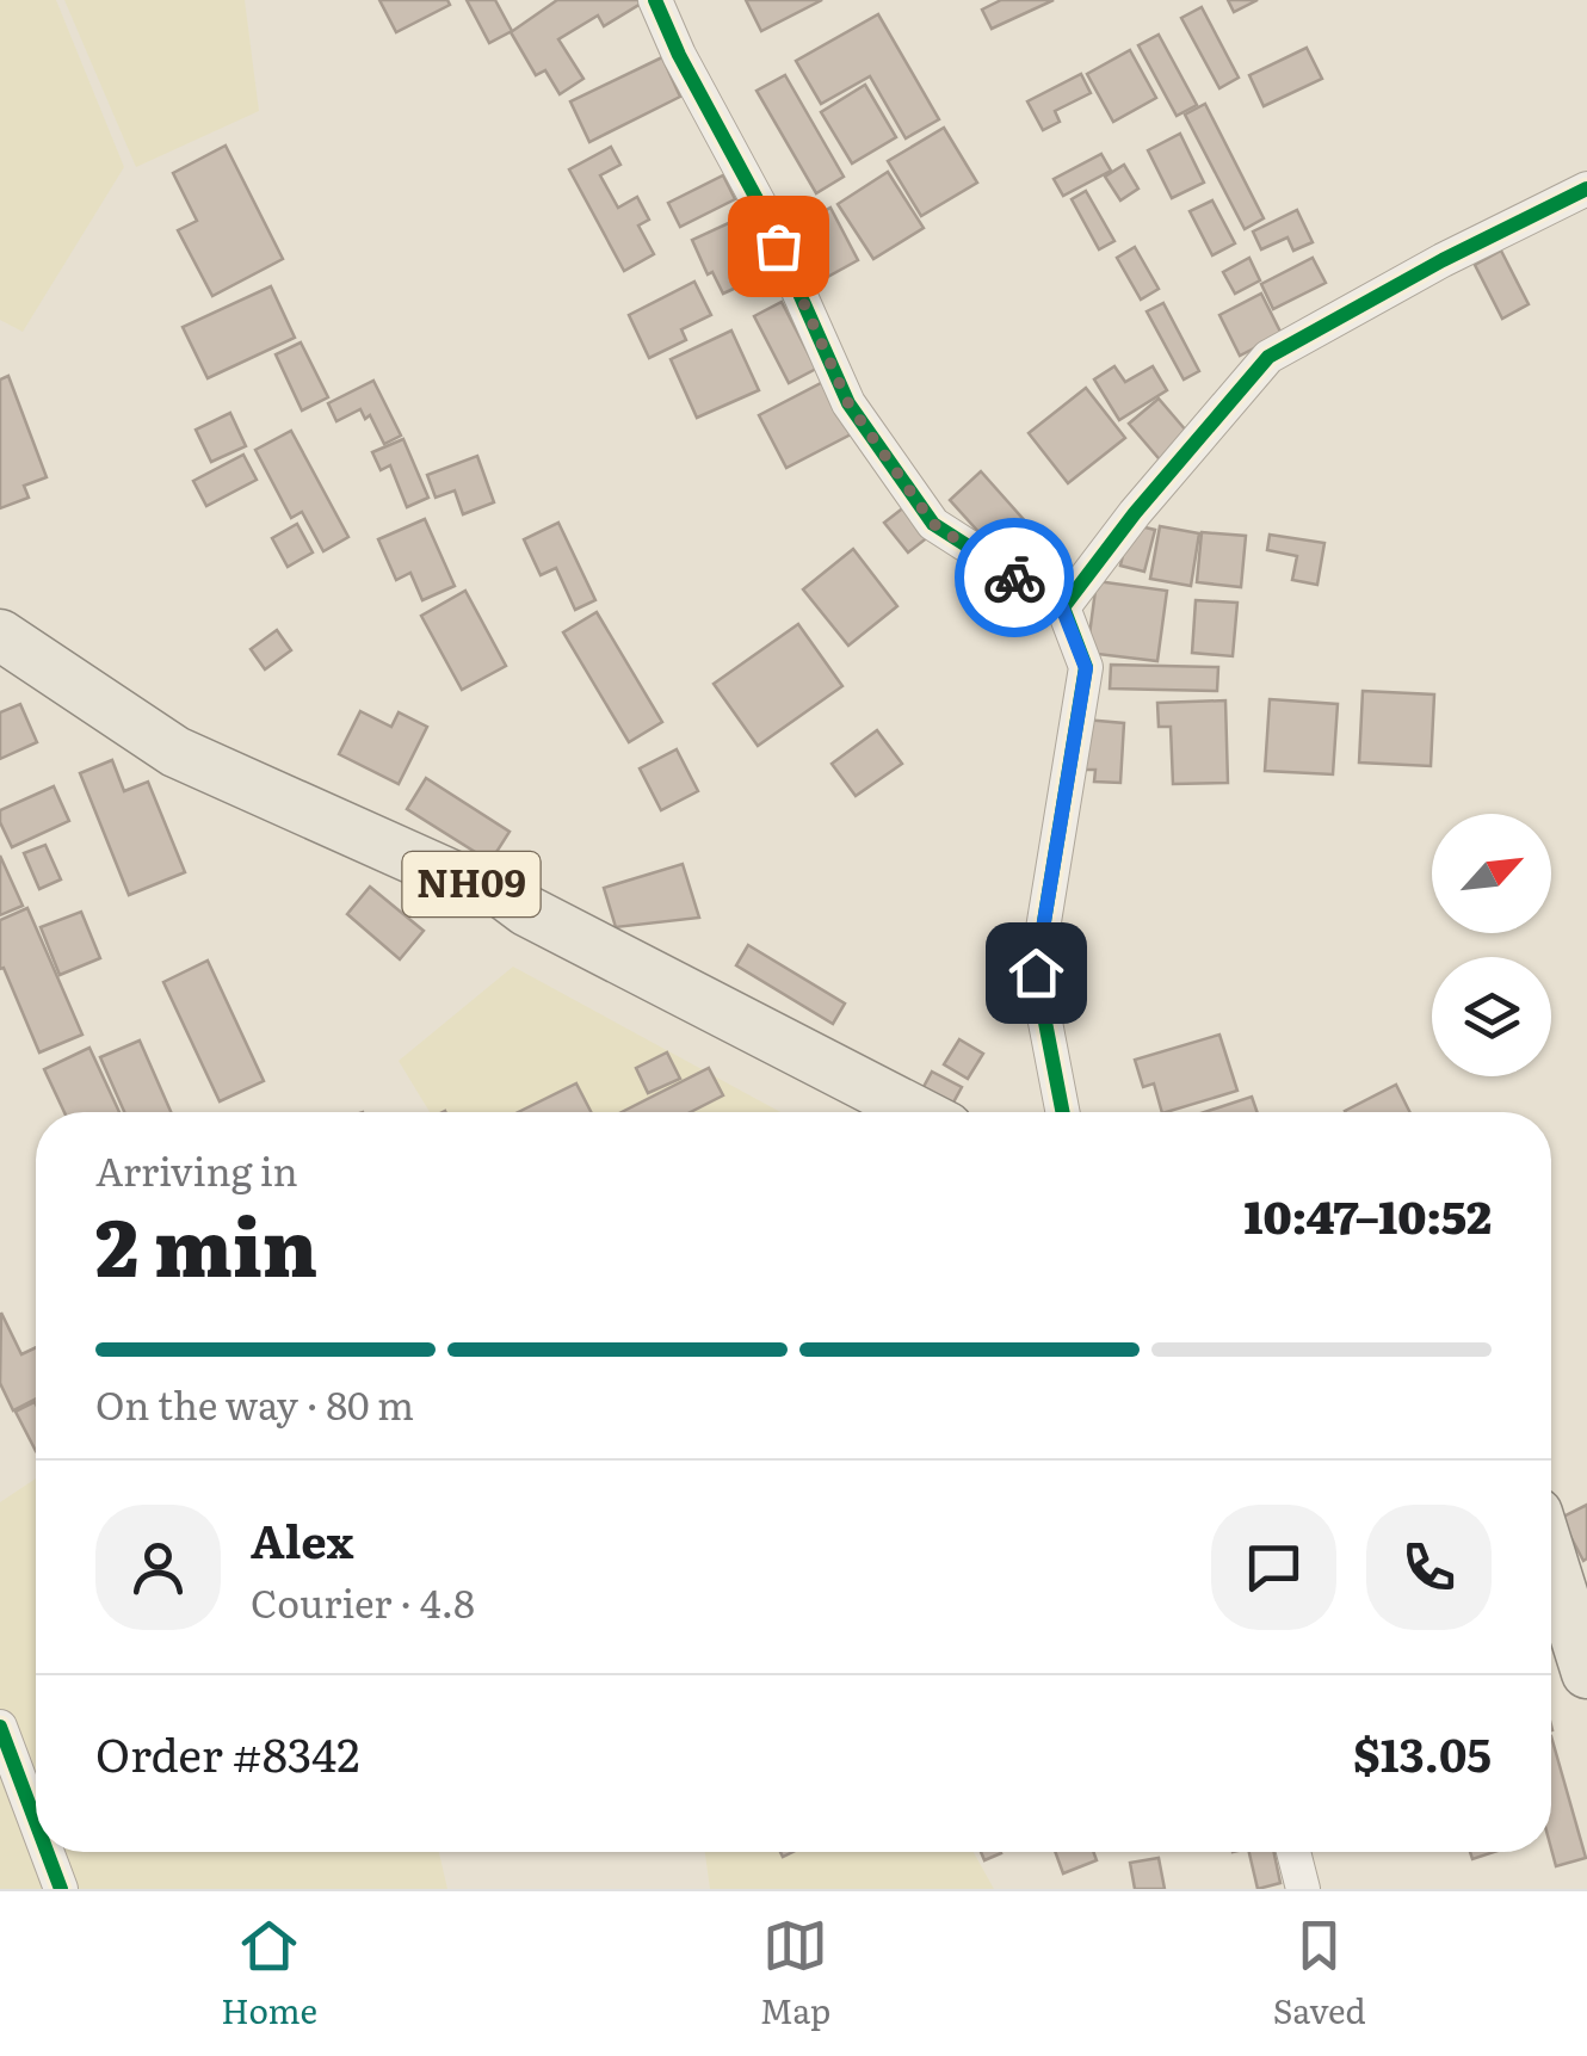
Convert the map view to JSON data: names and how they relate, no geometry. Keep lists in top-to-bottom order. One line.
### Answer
{"streets":{"main road":["NH09"]},"north":"top right","page":{"heading":["2 min","Arriving in","10:47–10:52"],"panel":["Alex","Courier · 4.8","Order #8342","$13.05"],"bar":"On the way · 80 m","tabs":["Home","Map","Saved"]}}
